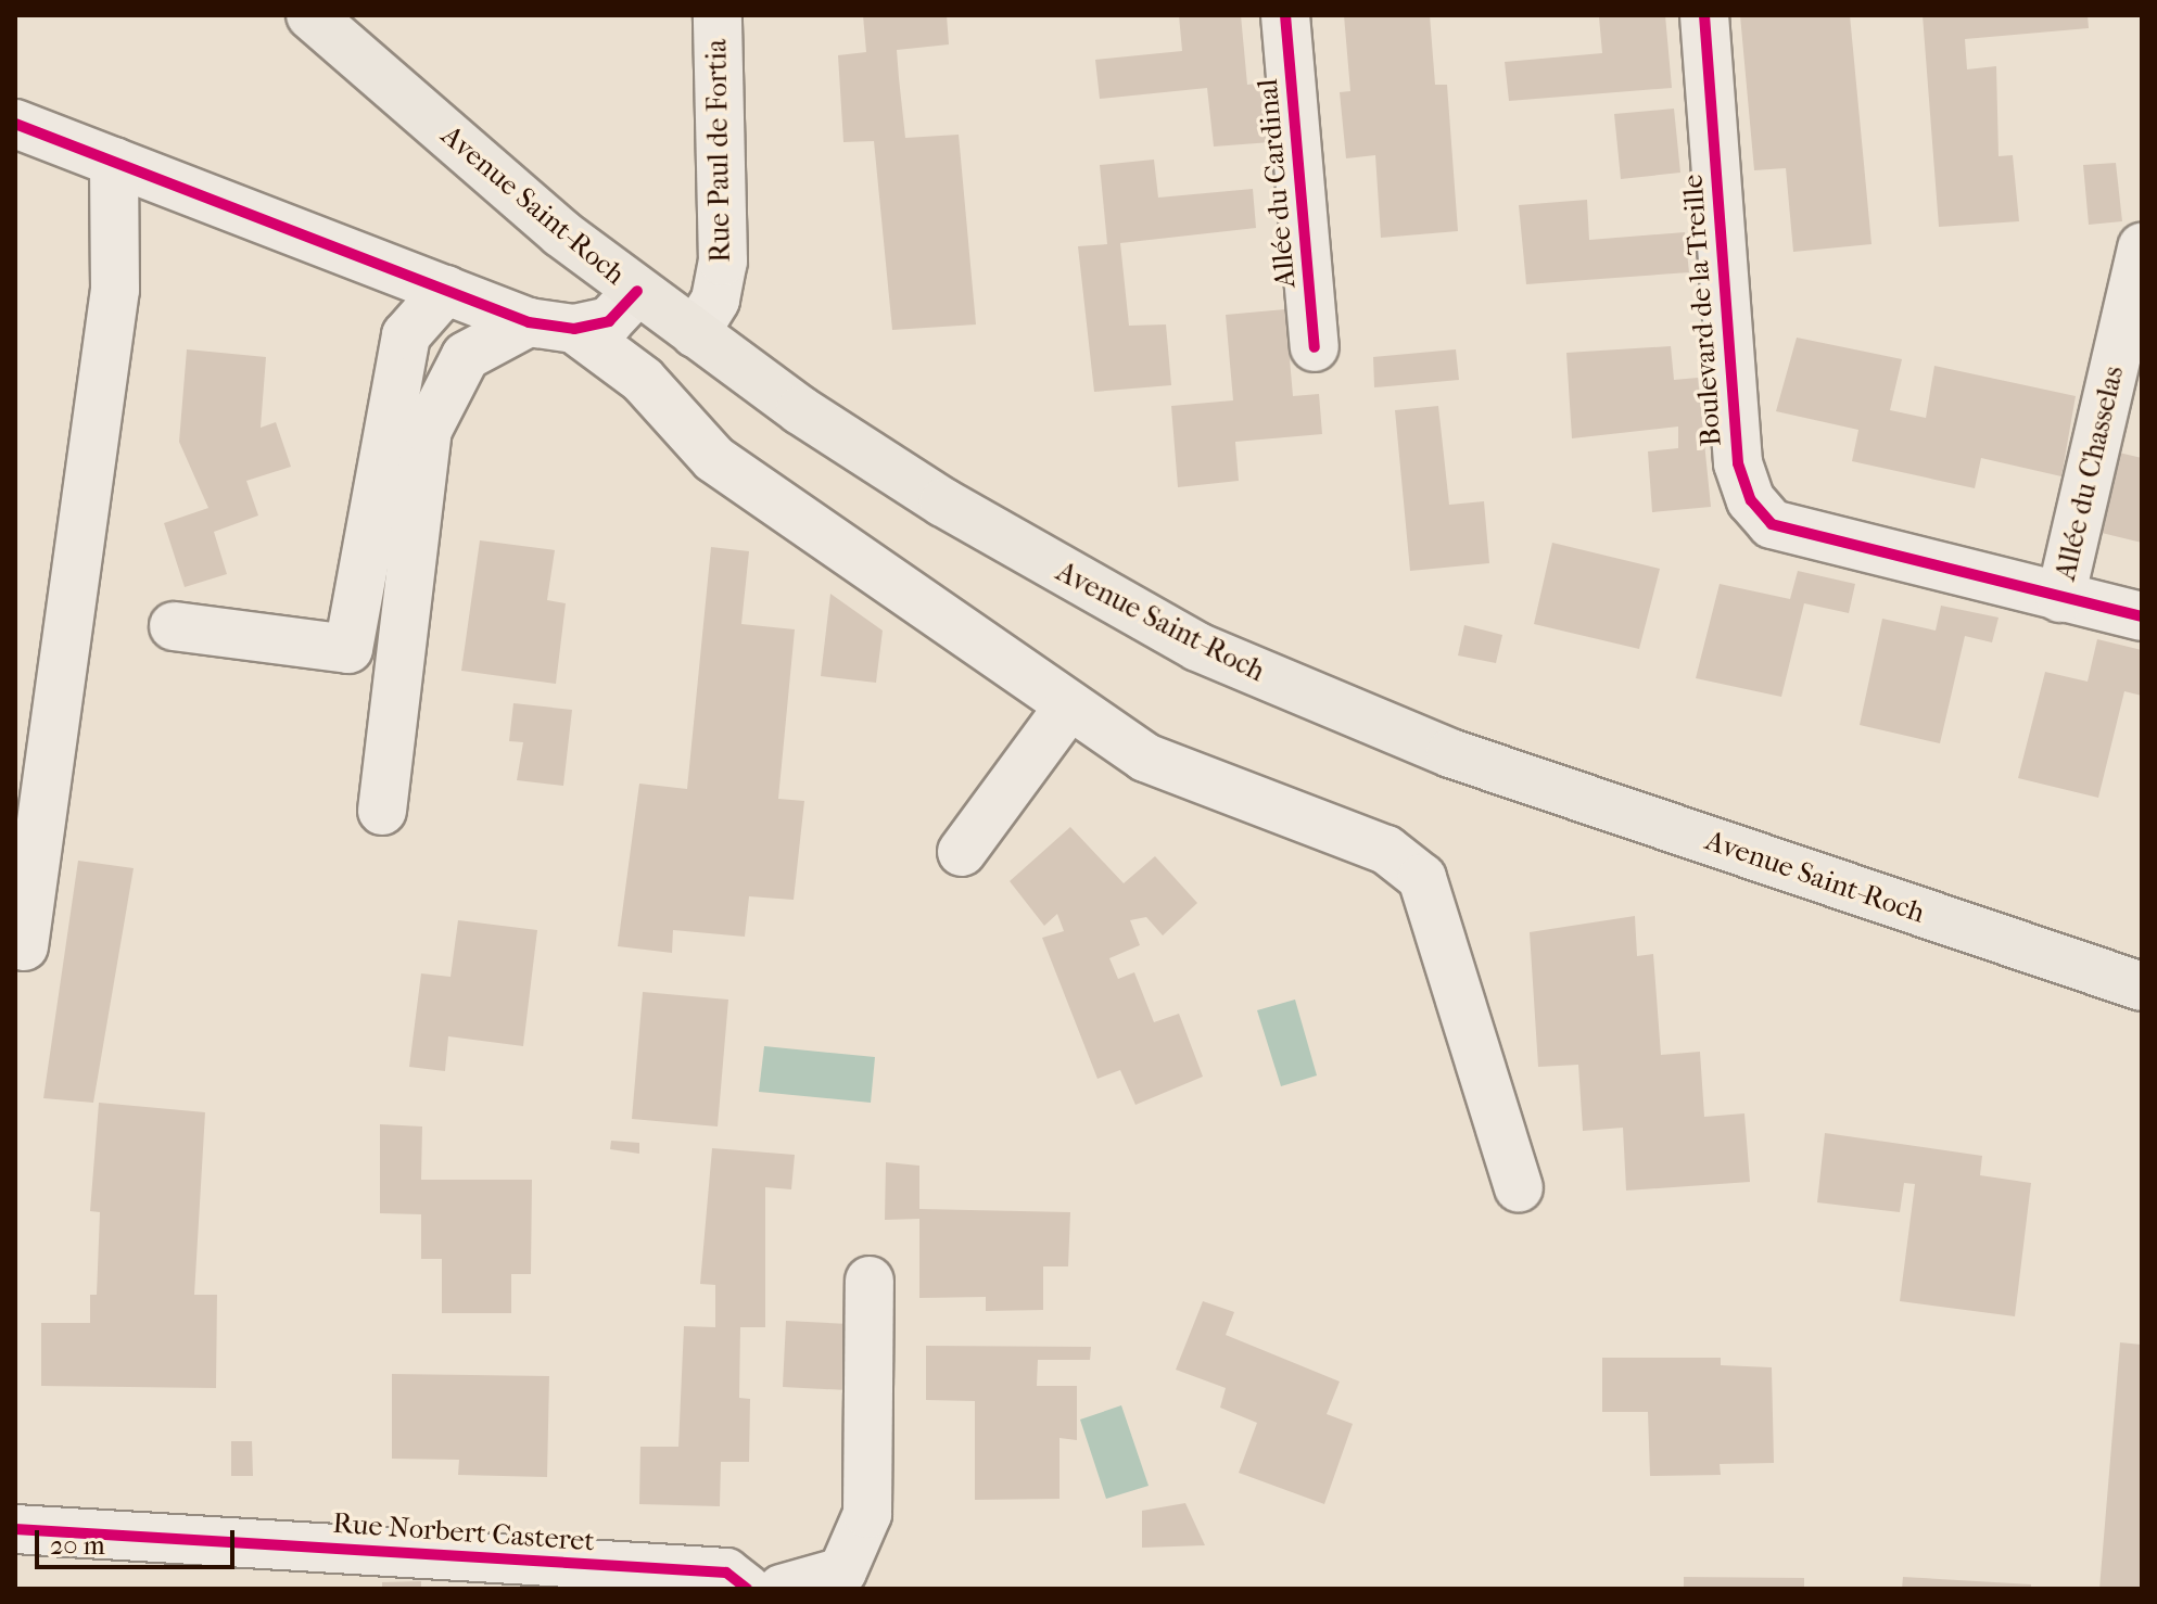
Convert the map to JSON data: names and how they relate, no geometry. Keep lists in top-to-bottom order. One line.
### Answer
{"streets":{"main road":["Avenue Saint-Roch"],"street":["Rue Paul de Fortia","Allée du Cardinal","Boulevard de la Treille","Allée du Chasselas","Rue Norbert Casteret"]},"crossings":[["Rue Paul de Fortia","Avenue Saint-Roch"],["Boulevard de la Treille","Allée du Chasselas"]],"scale_bar":"20 m"}
